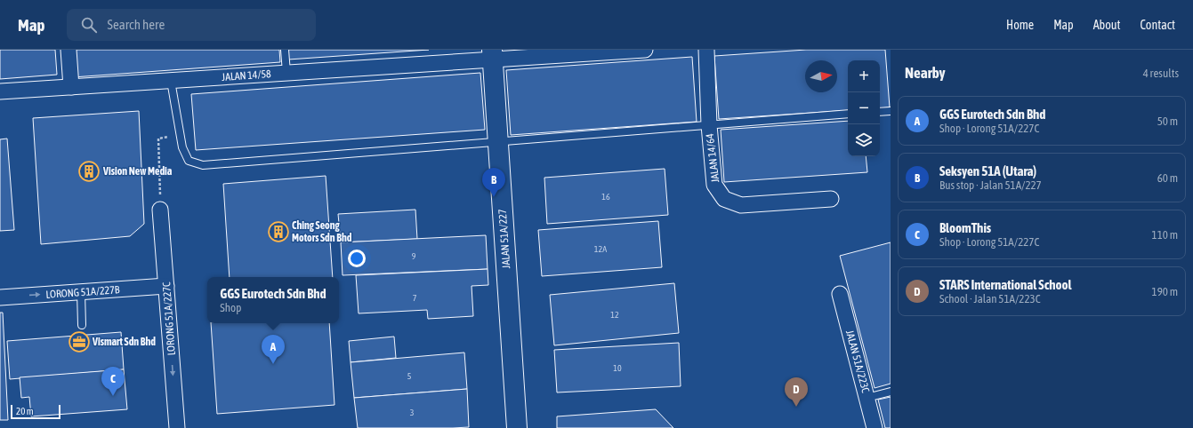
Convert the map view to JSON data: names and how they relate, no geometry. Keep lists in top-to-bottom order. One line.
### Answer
{"streets":{"street":["JALAN 14/58","JALAN 14/64","JALAN 51A/227","LORONG 51A/227B","LORONG 51A/227C","JALAN 51A/223C"]},"crossings":[["JALAN 14/58","JALAN 51A/227"],["LORONG 51A/227B","LORONG 51A/227C"]],"one_way":["LORONG 51A/227B","LORONG 51A/227C"],"places":{"building":["Vision New Media","Ching Seong Motors Sdn Bhd"],"office":["Vismart Sdn Bhd"]},"house_numbers":["16","12A","9","7","12","10","5","3"],"scale_bar":"20 m","north":"right","page":{"header":"Map","search":"Search here","nav":["Home","Map","About","Contact"],"heading":["Nearby","4 results"],"map_buttons":["+","−"],"list":[{"mark":"A","name":"GGS Eurotech Sdn Bhd","note":"Shop · Lorong 51A/227C","value":"50 m"},{"mark":"B","name":"Seksyen 51A (Utara)","note":"Bus stop · Jalan 51A/227","value":"60 m"},{"mark":"C","name":"BloomThis","note":"Shop · Lorong 51A/227C","value":"110 m"},{"mark":"D","name":"STARS International School","note":"School · Jalan 51A/223C","value":"190 m"}],"pins":["B","A","C","D"],"popup":["GGS Eurotech Sdn Bhd","Shop"],"scale":"20 m"}}
